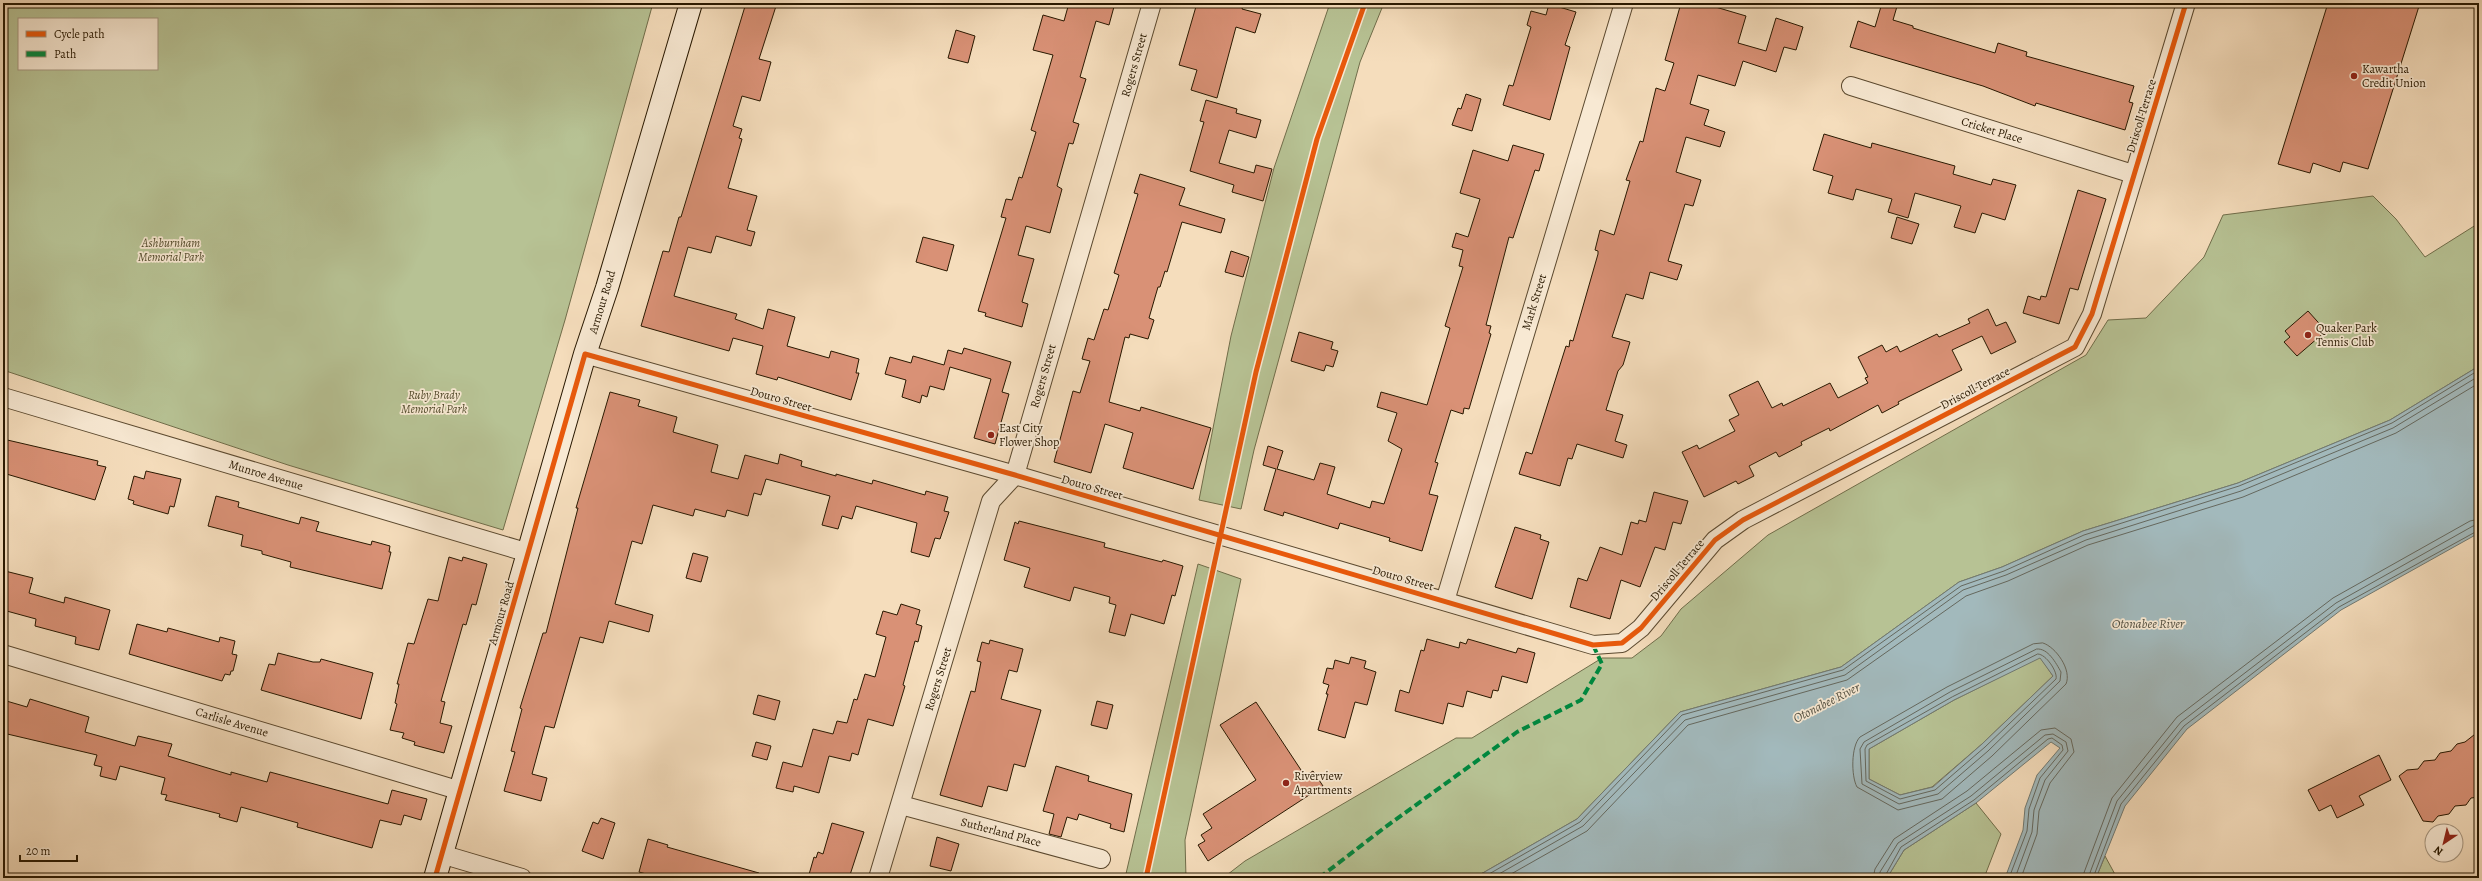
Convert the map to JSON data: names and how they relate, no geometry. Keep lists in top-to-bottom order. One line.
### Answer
{"streets":{"main road":["Armour Road"],"street":["Rogers Street","Driscoll Terrace","Cricket Place","Mark Street","Douro Street","Munroe Avenue","Carlisle Avenue","Sutherland Place"]},"crossings":[["Rogers Street","Douro Street"],["Rogers Street","Sutherland Place"],["Driscoll Terrace","Cricket Place"],["Driscoll Terrace","Douro Street"],["Armour Road","Douro Street"],["Armour Road","Munroe Avenue"],["Armour Road","Carlisle Avenue"],["Mark Street","Douro Street"]],"water":["Otonabee River"],"parks":["Ashburnham Memorial Park","Ruby Brady Memorial Park"],"places":["Kawartha Credit Union","Quaker Park Tennis Club","East City Flower Shop","Riverview Apartments"],"legend":["Cycle path","Path"],"scale_bar":"20 m","north":"bottom left"}
